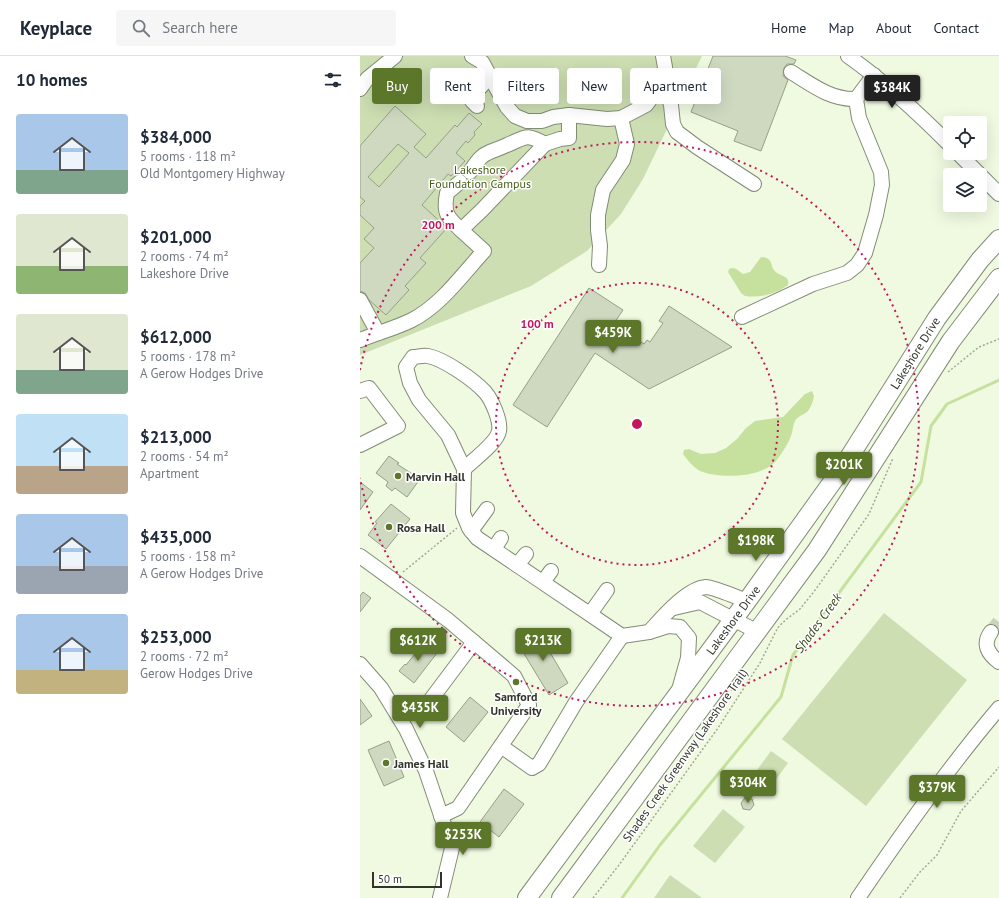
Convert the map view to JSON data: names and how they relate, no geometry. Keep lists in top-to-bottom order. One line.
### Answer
{"streets":{"main road":["Lakeshore Drive"],"path":["Shades Creek Greenway (Lakeshore Trail)"]},"water":["Shades Creek"],"parks":["Lakeshore Foundation Campus"],"places":["Marvin Hall","Rosa Hall","Samford University","James Hall"],"scale_bar":"50 m","page":{"header":"Keyplace","search":"Search here","nav":["Home","Map","About","Contact"],"heading":"10 homes","chip":["Buy","Rent","Filters","New","Apartment"],"price":["$384K","$459K","$201K","$198K","$612K","$213K","$435K","$304K","$379K","$253K"],"list":[{"name":"$384,000","note":"5 rooms · 118 m² · Old Montgomery Highway"},{"name":"$201,000","note":"2 rooms · 74 m² · Lakeshore Drive"},{"name":"$612,000","note":"5 rooms · 178 m² · A Gerow Hodges Drive"},{"name":"$213,000","note":"2 rooms · 54 m² · Apartment"},{"name":"$435,000","note":"5 rooms · 158 m² · A Gerow Hodges Drive"},{"name":"$253,000","note":"2 rooms · 72 m² · Gerow Hodges Drive"}],"scale":"50 m"},"rings":["200 m","100 m"]}
